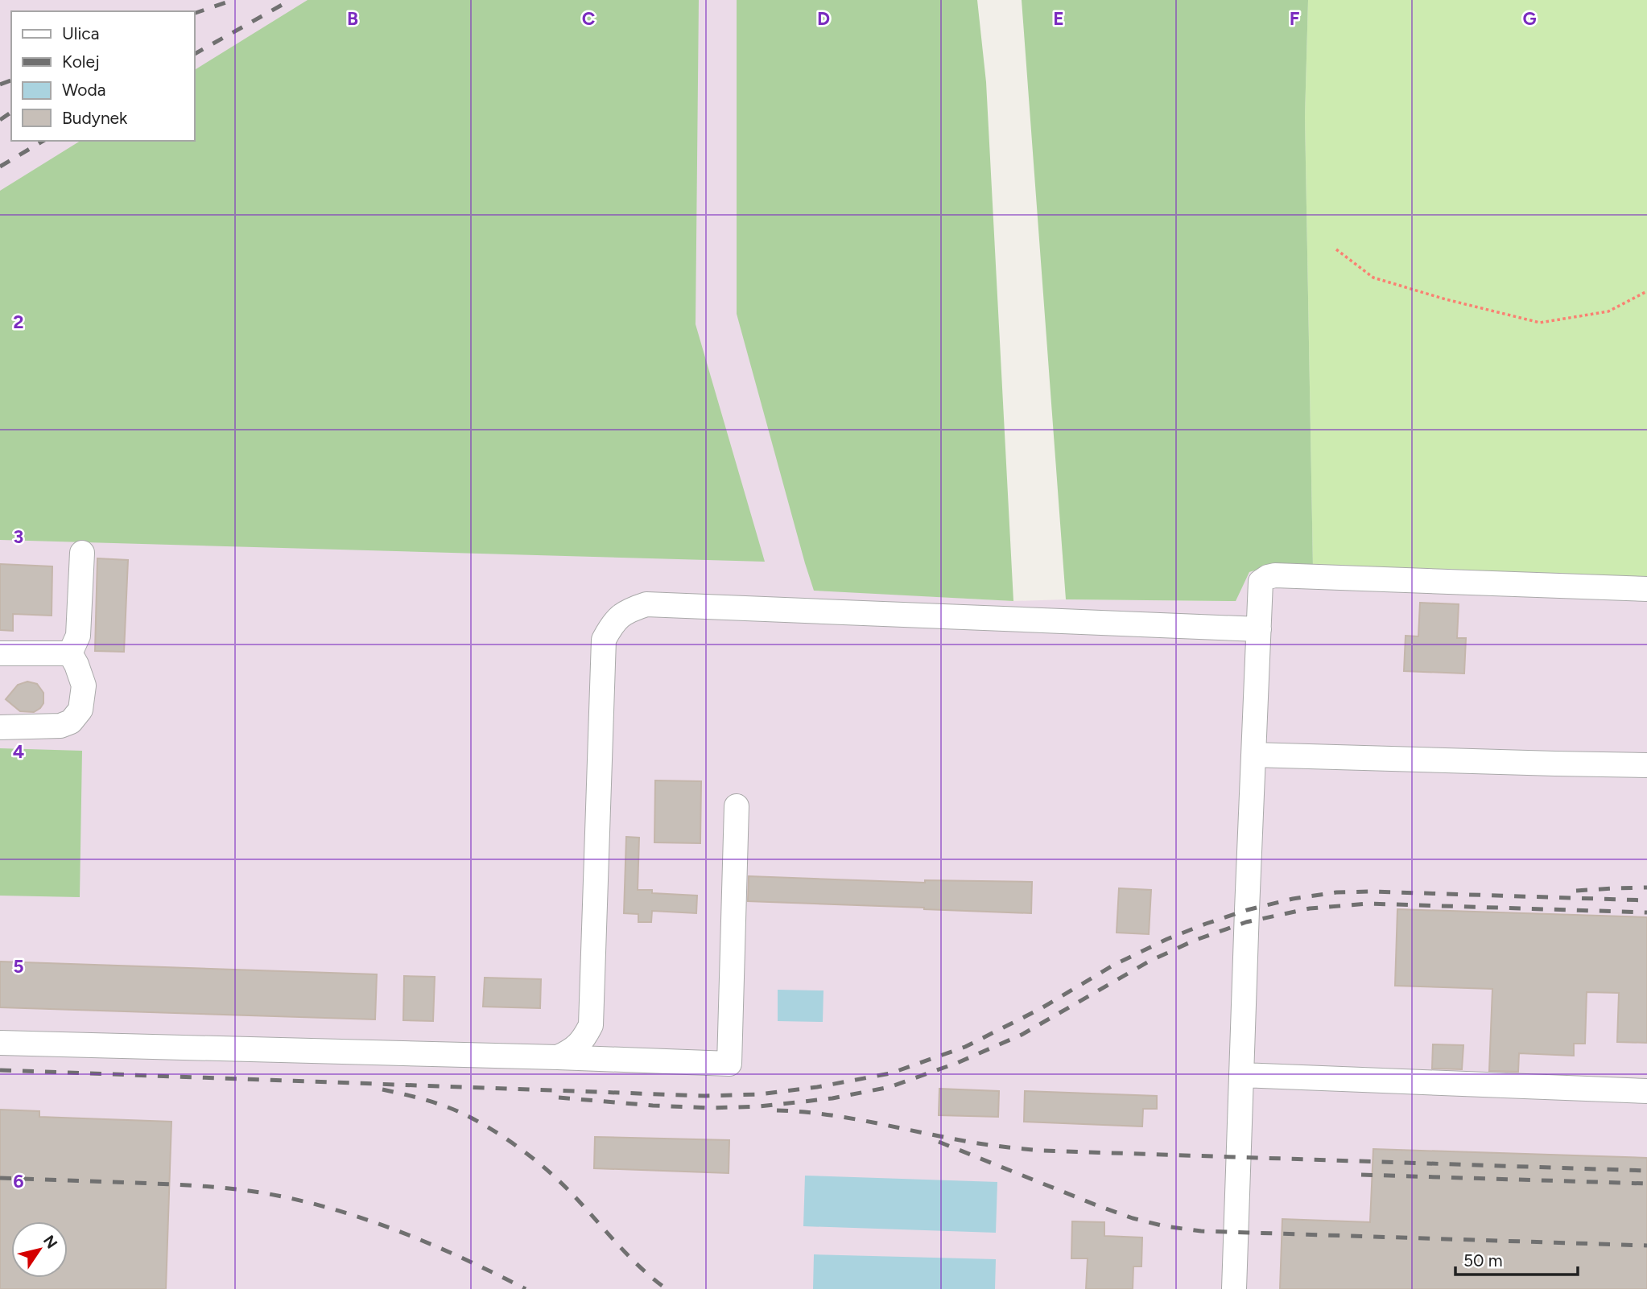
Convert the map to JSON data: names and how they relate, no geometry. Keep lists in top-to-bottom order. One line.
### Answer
{"legend":["Ulica","Kolej","Woda","Budynek"],"scale_bar":"50 m","north":"top right","grid":{"columns":["B","C","D","E","F","G"],"rows":["2","3","4","5","6"]}}
